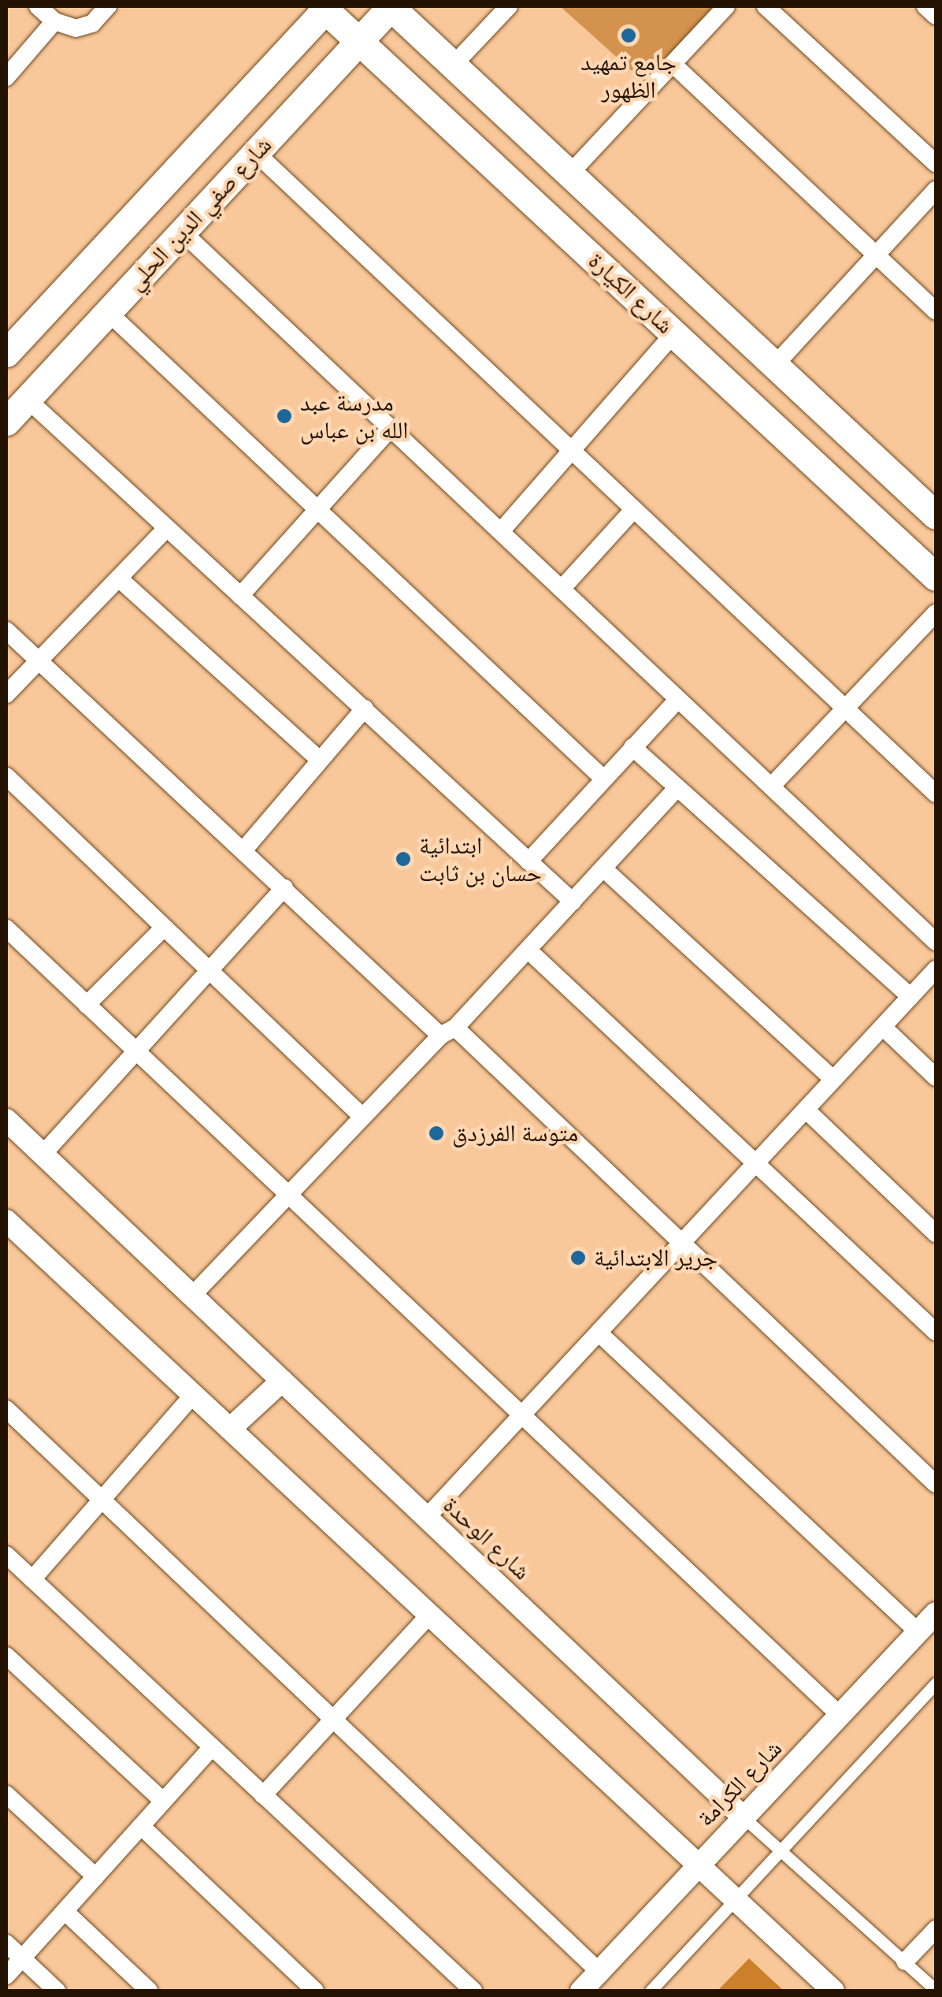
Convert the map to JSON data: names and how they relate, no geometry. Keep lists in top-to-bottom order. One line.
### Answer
{"streets":{"main road":["شارع صفي الدين الحلي","شارع الكيارة"],"street":["شارع الوحدة","شارع الكرامة"]},"crossings":[["شارع صفي الدين الحلي","شارع الكيارة"],["شارع الوحدة","شارع الكرامة"]],"places":["جامع تمهيد الظهور","مدرسة عبد الله بن عباس","ابتدائية حسان بن ثابت","متوسة الفرزدق","جرير الابتدائية"]}
